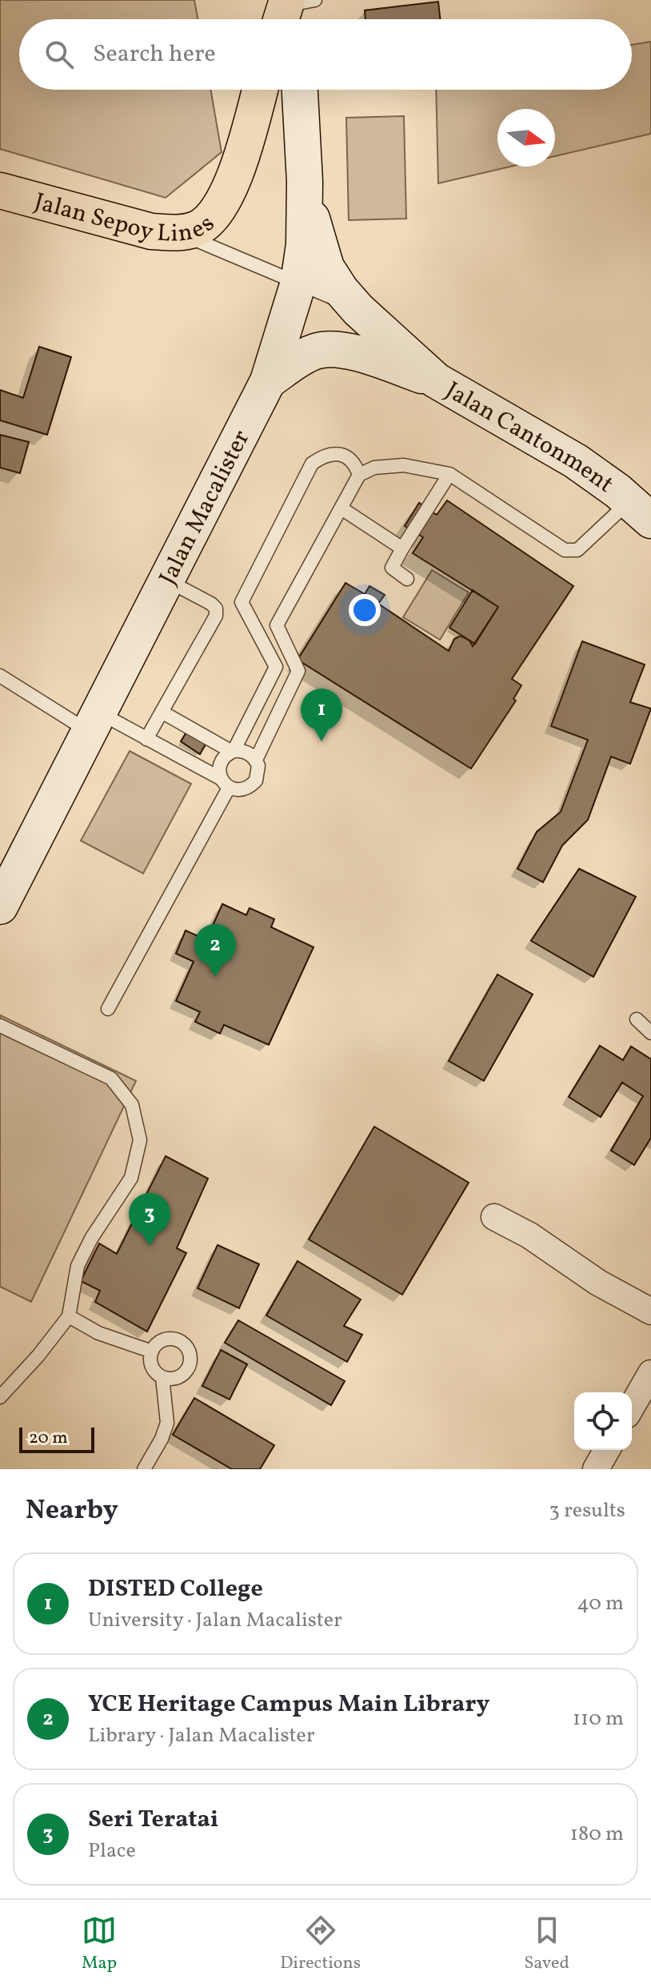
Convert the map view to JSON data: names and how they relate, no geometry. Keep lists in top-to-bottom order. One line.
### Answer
{"streets":{"main road":["Jalan Sepoy Lines","Jalan Cantonment","Jalan Macalister"]},"scale_bar":"20 m","north":"right","page":{"search":"Search here","pins":["1","2","3"],"scale":"20 m","heading":["Nearby","3 results"],"list":[{"mark":"1","name":"DISTED College","note":"University · Jalan Macalister","value":"40 m"},{"mark":"2","name":"YCE Heritage Campus Main Library","note":"Library · Jalan Macalister","value":"110 m"},{"mark":"3","name":"Seri Teratai","note":"Place","value":"180 m"}],"nav":["Map","Directions","Saved"]}}
